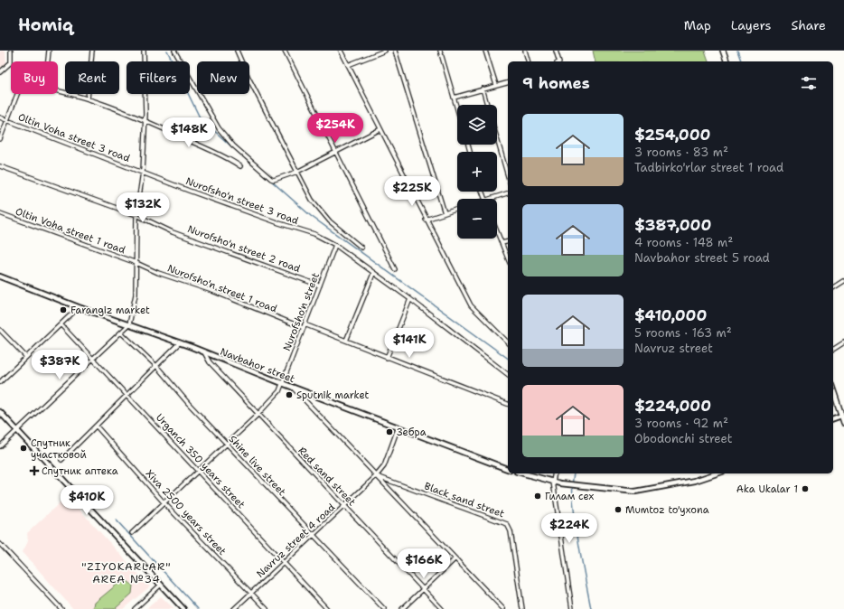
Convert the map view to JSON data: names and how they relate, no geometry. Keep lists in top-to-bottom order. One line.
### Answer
{"streets":{"main road":["Navbahor street"],"street":["Oltin Voha street 3 road","Nurofsho'n street 3 road","Oltin Voha street 1 road","Nurofsho'n street 2 road","Nurofsho'n street 1 road","Nurofsho'n street","Urganch 350 years street","Shine live street","Red sand street","Black sand street","Xiva 2500 years street","Navruz street 4 road"]},"crossings":[["Oltin Voha street 3 road","Nurofsho'n street 3 road"],["Nurofsho'n street 3 road","Nurofsho'n street"],["Oltin Voha street 1 road","Nurofsho'n street 1 road"],["Nurofsho'n street 2 road","Nurofsho'n street"],["Nurofsho'n street 1 road","Nurofsho'n street"],["Nurofsho'n street","Navbahor street"],["Nurofsho'n street","Urganch 350 years street"],["Nurofsho'n street","Shine live street"],["Nurofsho'n street","Red sand street"],["Nurofsho'n street","Xiva 2500 years street"],["Navbahor street","Red sand street"],["Navbahor street","Black sand street"],["Navbahor street","Navruz street 4 road"],["Urganch 350 years street","Navruz street 4 road"],["Shine live street","Navruz street 4 road"],["Red sand street","Navruz street 4 road"],["Black sand street","Navruz street 4 road"],["Xiva 2500 years street","Navruz street 4 road"]],"districts":["\"ZIYOKARLAR\" AREA №34"],"places":{"other":["Farangiz market","Sputnik market","Зебра","Спутник участковой","Aka Ukalar 1","Гилам сех","Mumtoz to'yxona"],"health":["Спутник аптека"]},"page":{"header":"Homiq","nav":["Map","Layers","Share"],"chip":["Buy","Rent","Filters","New"],"heading":"9 homes","map_buttons":["+","−"],"list":[{"name":"$254,000","note":"3 rooms · 83 m² · Tadbirko'rlar street 1 road"},{"name":"$387,000","note":"4 rooms · 148 m² · Navbahor street 5 road"},{"name":"$410,000","note":"5 rooms · 163 m² · Navruz street"},{"name":"$224,000","note":"3 rooms · 92 m² · Obodonchi street"}],"price":["$254K","$148K","$225K","$132K","$141K","$387K","$410K","$224K","$166K"]}}
